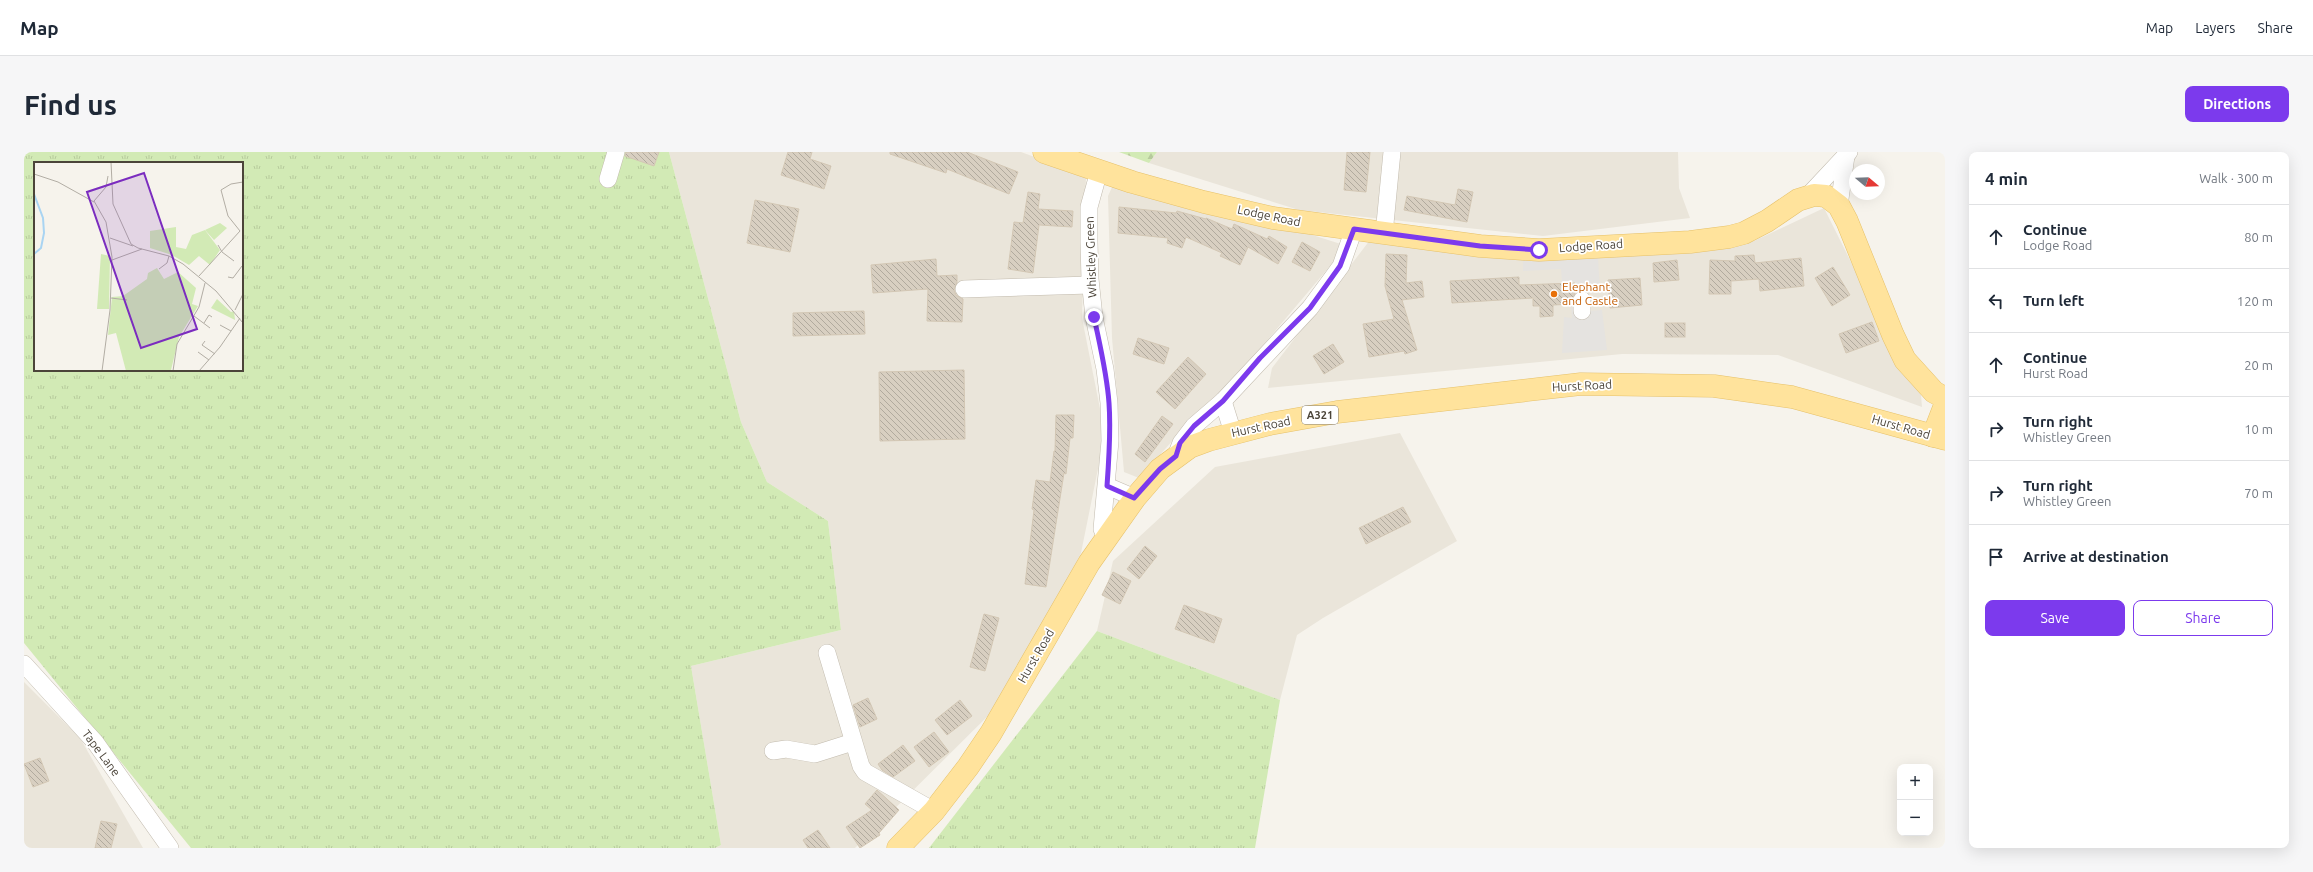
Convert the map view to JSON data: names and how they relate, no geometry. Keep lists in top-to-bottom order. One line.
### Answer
{"streets":{"main road":["Lodge Road","Hurst Road","A321"],"street":["Whistley Green","Tape Lane"]},"crossings":[["Lodge Road","Whistley Green"],["Whistley Green","Hurst Road"]],"places":["Elephant and Castle"],"north":"right","page":{"header":"Map","nav":["Map","Layers","Share"],"buttons":["Directions",["Save","Share"]],"title":"Find us","heading":["4 min","Walk · 300 m"],"list":[["Continue","Lodge Road","80 m"],["Turn left","120 m"],["Continue","Hurst Road","20 m"],["Turn right","Whistley Green","10 m"],["Turn right","Whistley Green","70 m"],"Arrive at destination"],"map_buttons":["+","−"]}}
